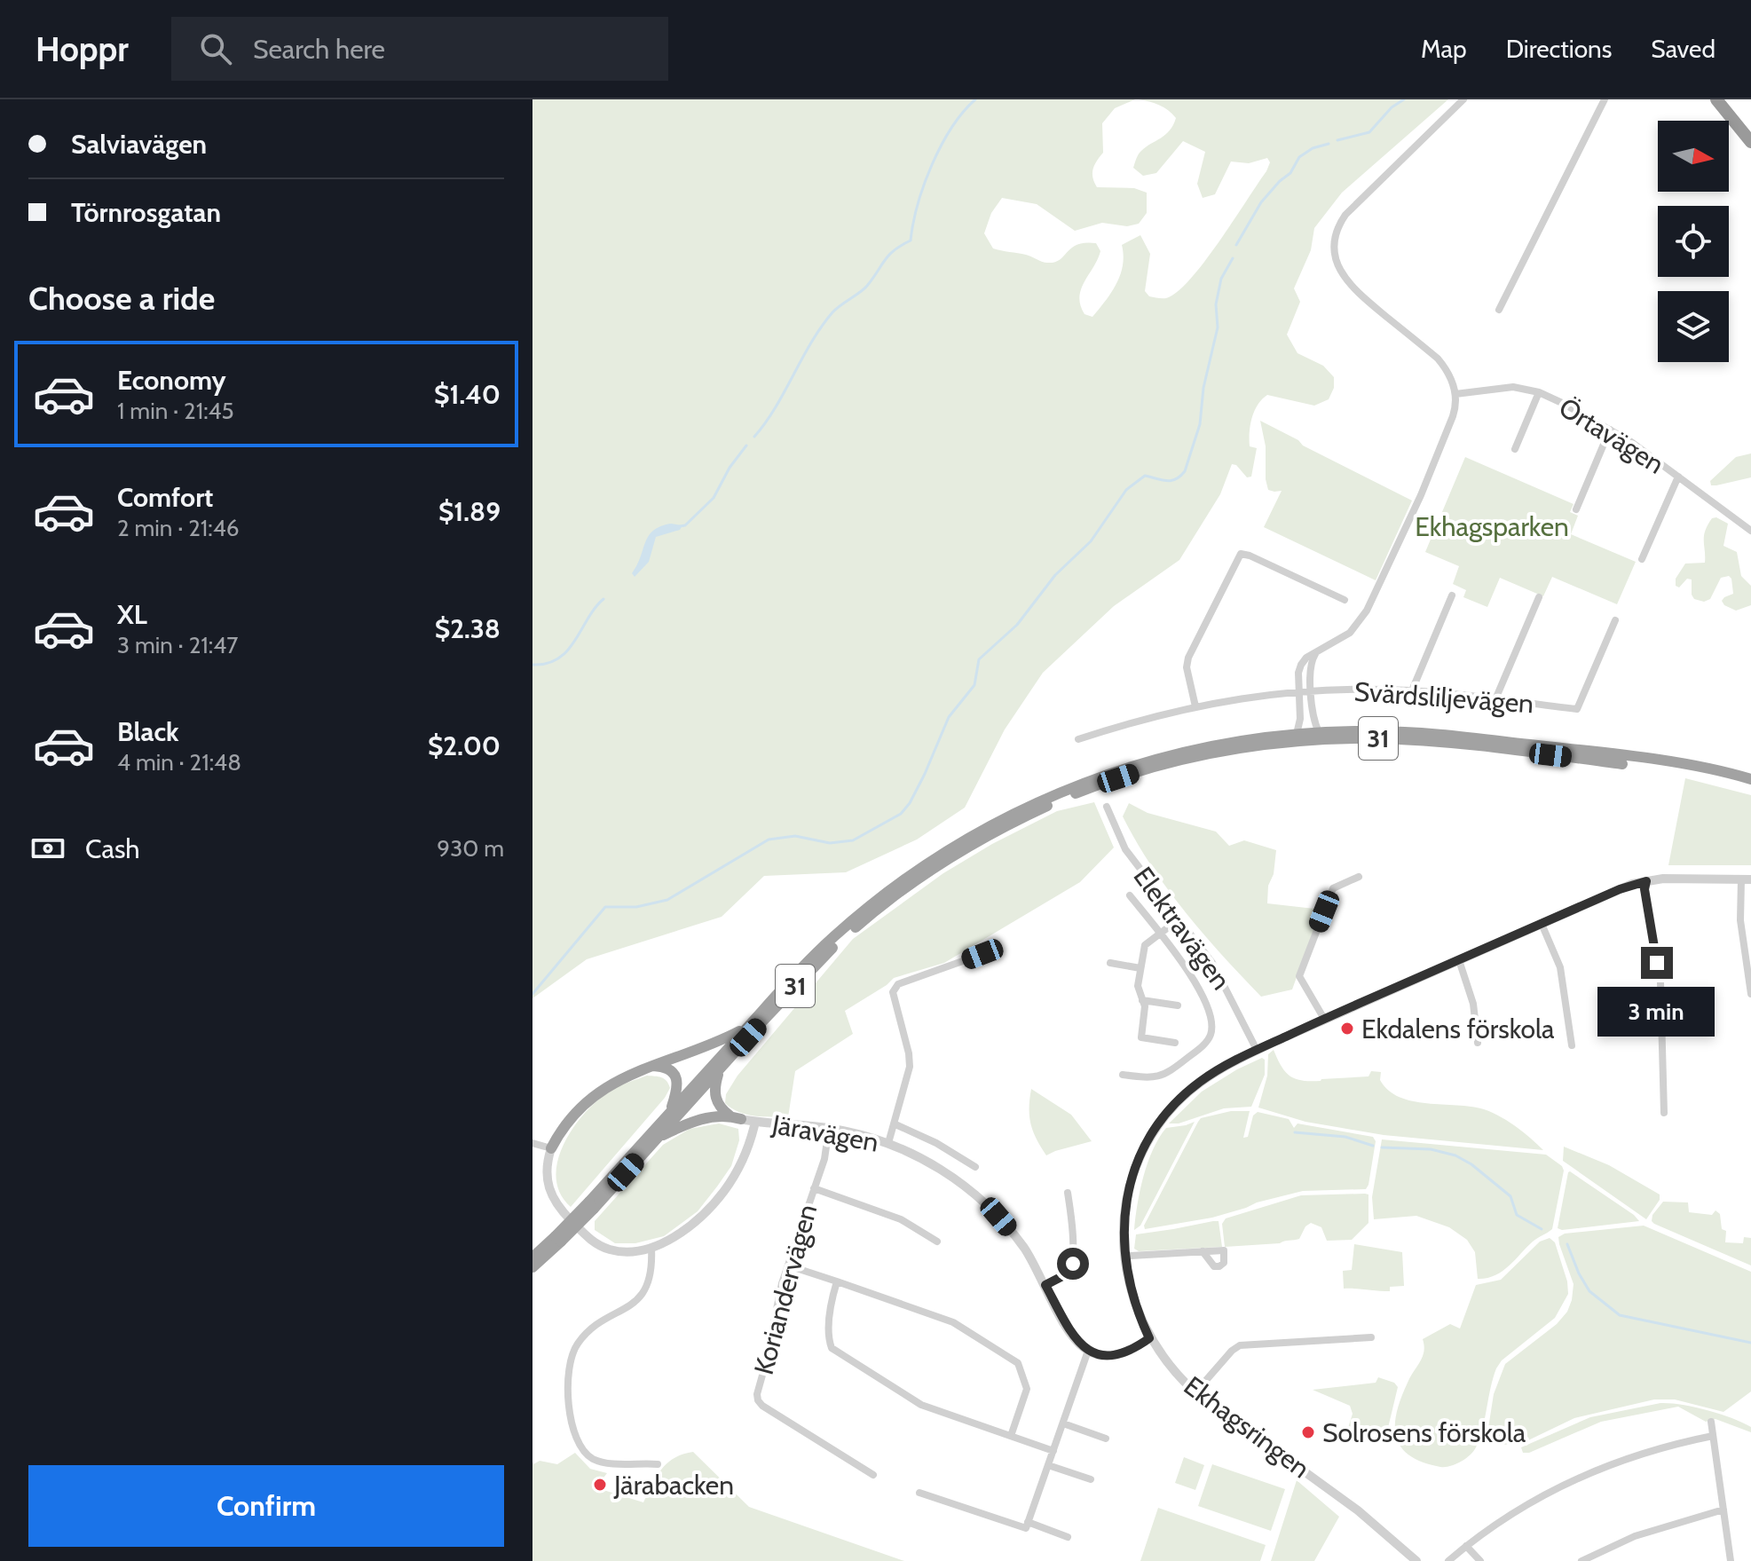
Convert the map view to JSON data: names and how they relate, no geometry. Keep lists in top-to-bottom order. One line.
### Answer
{"streets":{"highway":["31"],"street":["Örtavägen","Svärdsliljevägen","Elektravägen","Järavägen","Koriandervägen","Ekhagsringen"]},"crossings":[["Elektravägen","Ekhagsringen"],["Järavägen","Koriandervägen"]],"parks":["Ekhagsparken"],"places":["Ekdalens förskola","Solrosens förskola","Järabacken"],"north":"right","page":{"header":"Hoppr","search":"Search here","nav":["Map","Directions","Saved"],"banner":["Salviavägen","Törnrosgatan"],"heading":"Choose a ride","list":[{"name":"Economy","note":"1 min · 21:45","value":"$1.40"},{"name":"Comfort","note":"2 min · 21:46","value":"$1.89"},{"name":"XL","note":"3 min · 21:47","value":"$2.38"},{"name":"Black","note":"4 min · 21:48","value":"$2.00"}],"pay":["Cash","930 m"],"bubble":"3 min","buttons":"Confirm"}}
